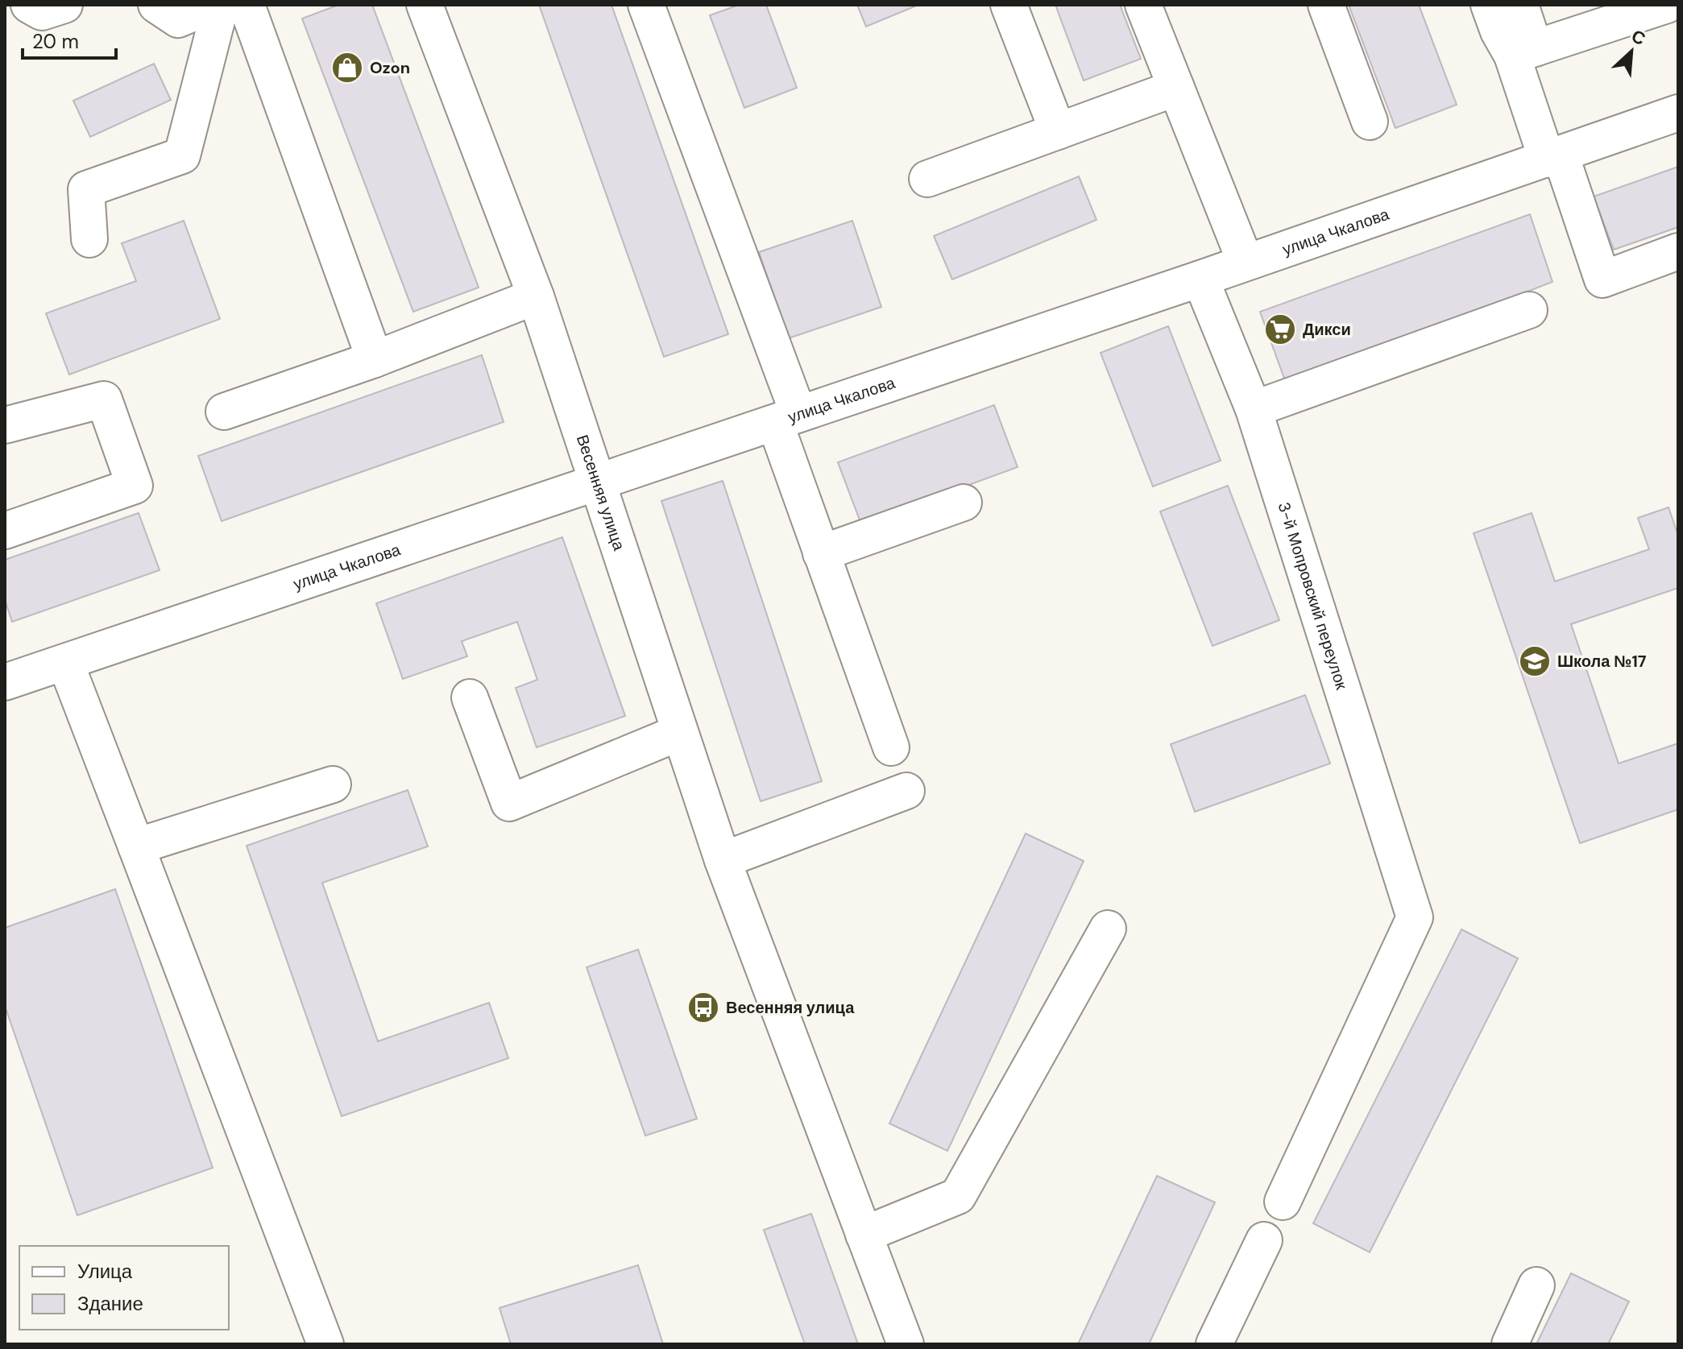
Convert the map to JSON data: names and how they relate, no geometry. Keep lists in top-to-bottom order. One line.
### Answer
{"streets":{"street":["улица Чкалова","Весенняя улица","3-й Мопровский переулок"]},"crossings":[["улица Чкалова","Весенняя улица"],["улица Чкалова","3-й Мопровский переулок"]],"places":{"shop":["Ozon"],"supermarket":["Дикси"],"school or university":["Школа №17"],"bus stop":["Весенняя улица"]},"legend":["Улица","Здание"],"scale_bar":"20 m","north":"top right"}
